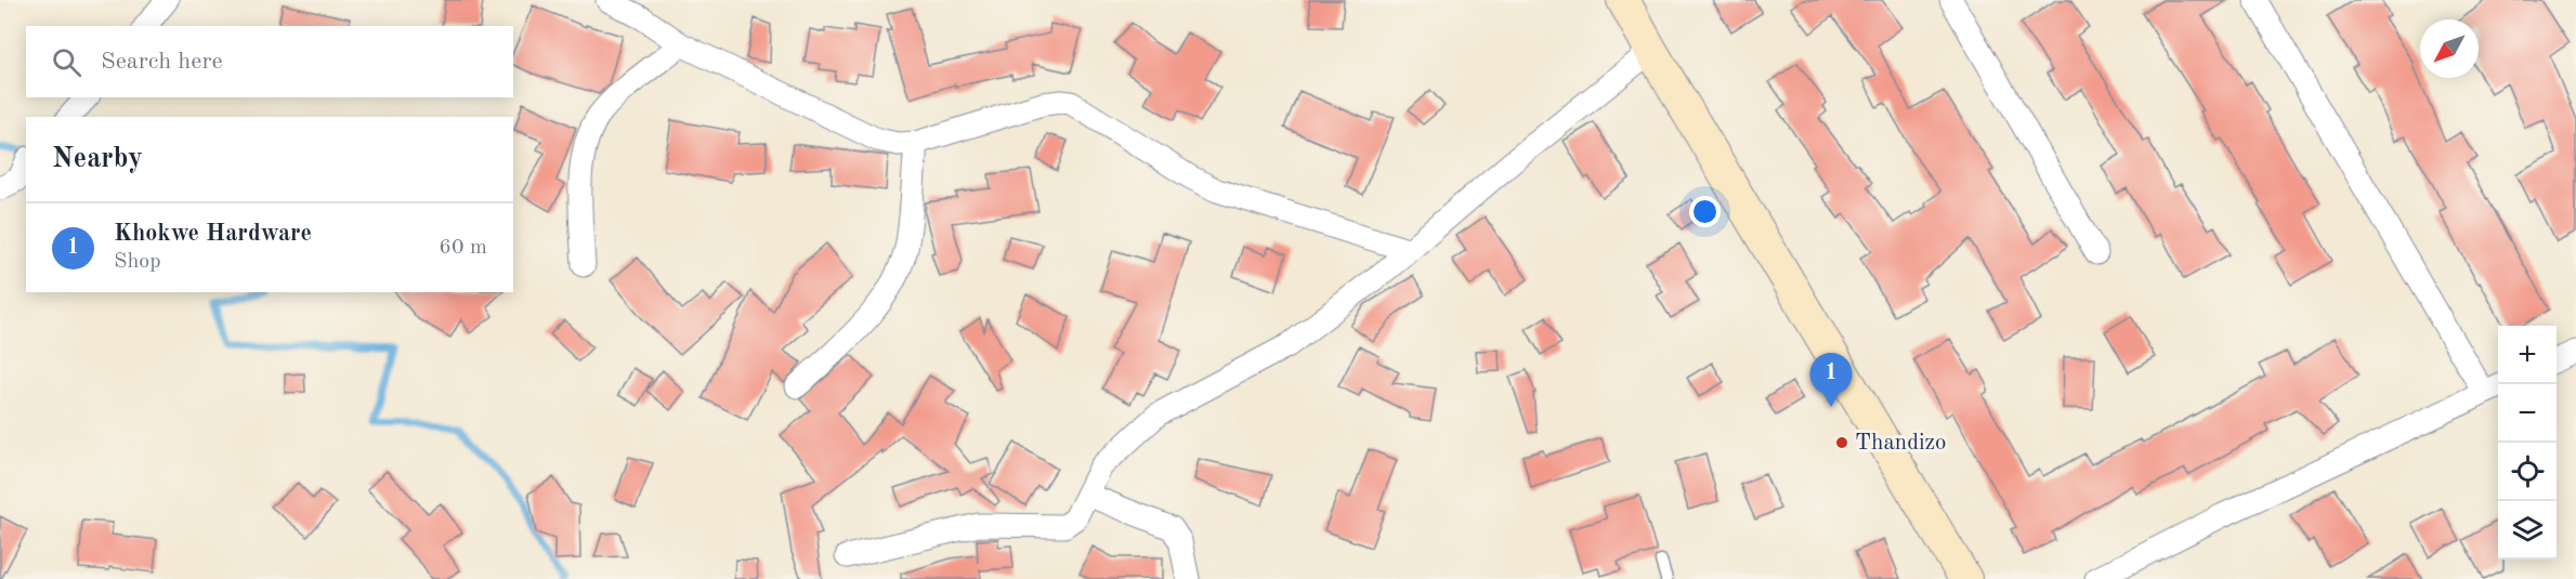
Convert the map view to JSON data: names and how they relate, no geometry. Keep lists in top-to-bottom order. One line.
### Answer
{"places":["Thandizo"],"north":"bottom left","page":{"search":"Search here","heading":"Nearby","list":[{"mark":"1","name":"Khokwe Hardware","note":"Shop","value":"60 m"}],"map_buttons":["+","−"],"pins":"1"}}
